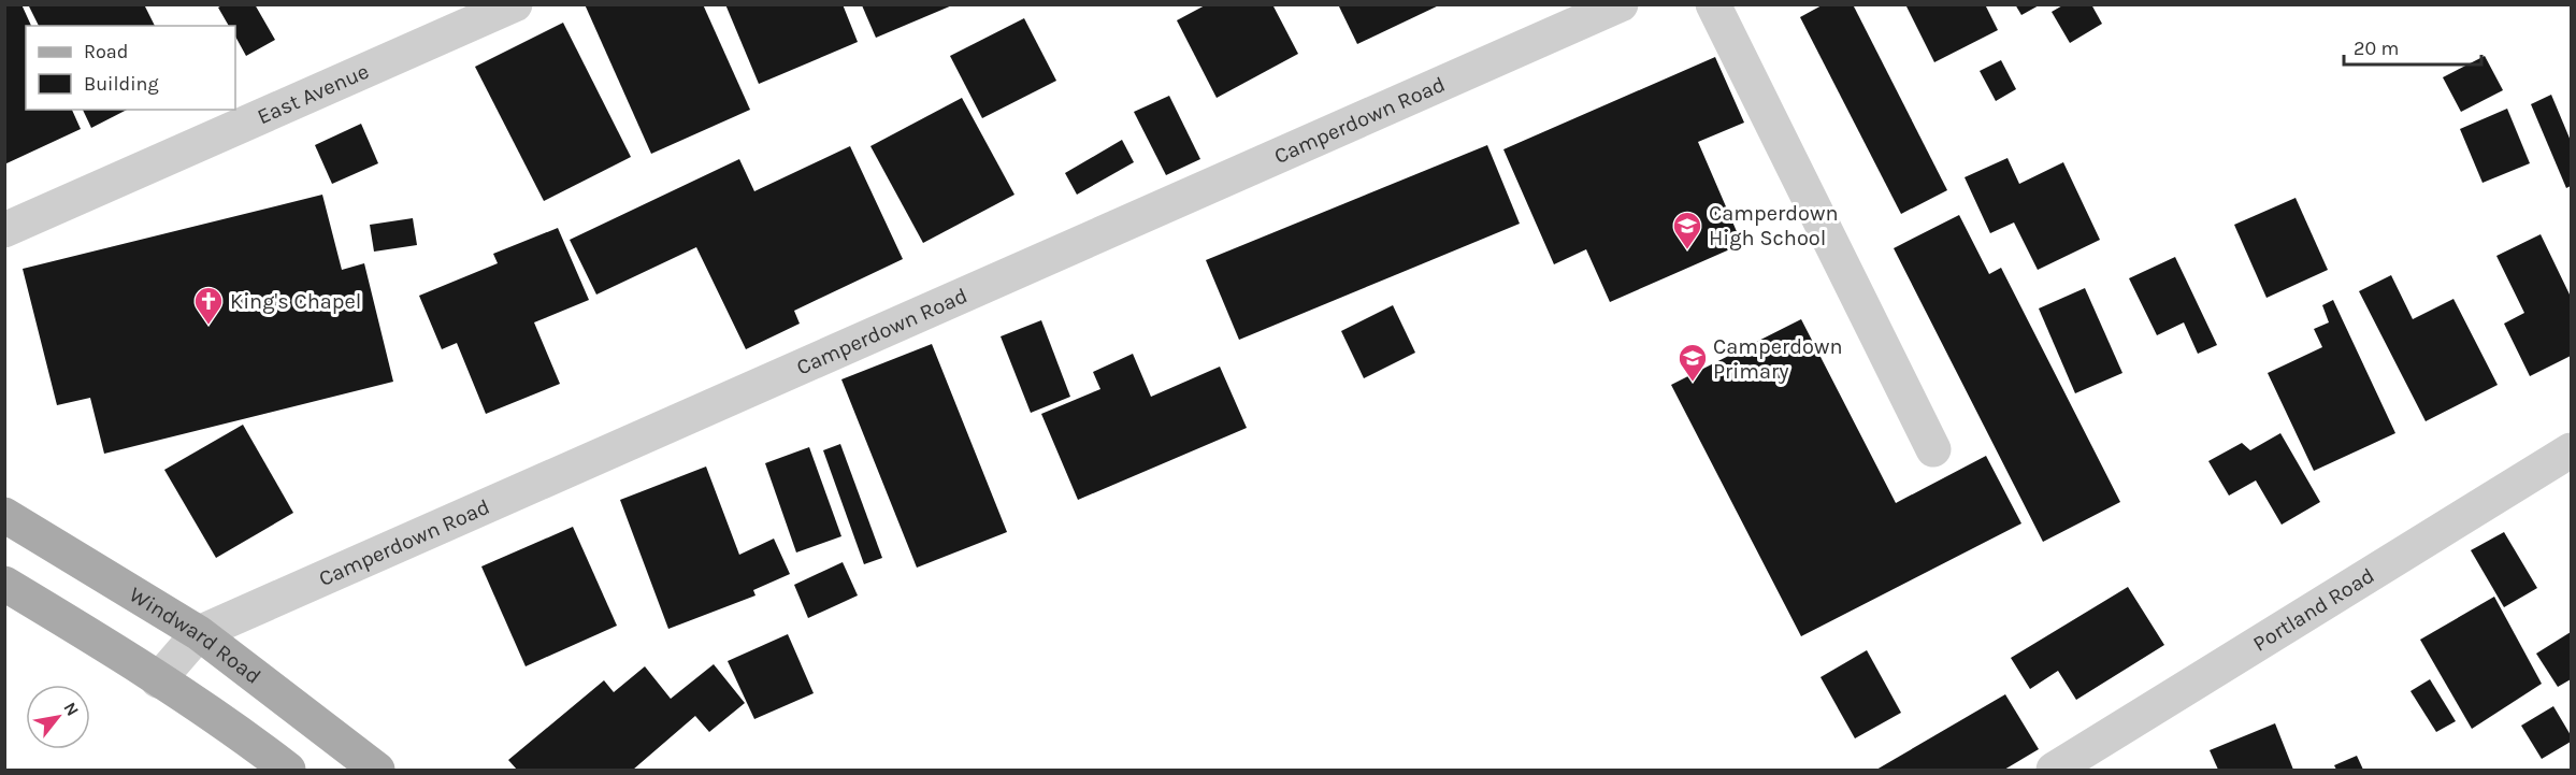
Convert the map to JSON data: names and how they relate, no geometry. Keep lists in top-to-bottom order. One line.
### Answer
{"streets":{"main road":["Windward Road"],"street":["East Avenue","Camperdown Road","Portland Road"]},"crossings":[["Camperdown Road","Windward Road"]],"places":{"school or university":["Camperdown High School","Camperdown Primary"],"church":["King's Chapel"]},"legend":["Road","Building"],"scale_bar":"20 m","north":"top right"}
